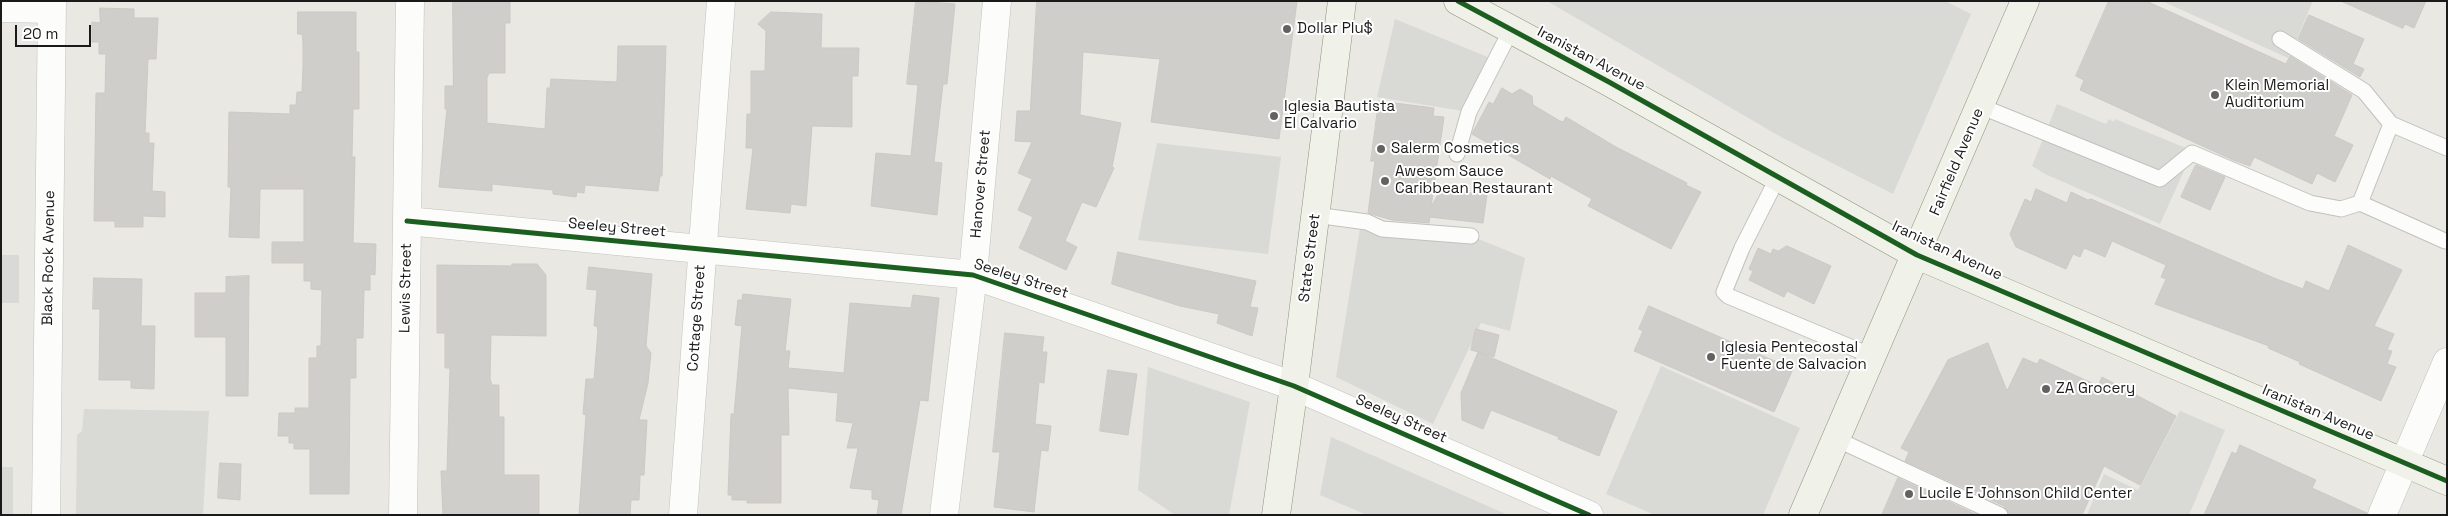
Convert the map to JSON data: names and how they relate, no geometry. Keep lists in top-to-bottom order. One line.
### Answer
{"streets":{"street":["Iranistan Avenue","Fairfield Avenue","Hanover Street","Seeley Street","Black Rock Avenue","State Street","Lewis Street","Cottage Street"]},"crossings":[["Iranistan Avenue","Fairfield Avenue"],["Hanover Street","Seeley Street"],["Seeley Street","State Street"],["Seeley Street","Lewis Street"],["Seeley Street","Cottage Street"]],"places":["Dollar Plu$","Klein Memorial Auditorium","Iglesia Bautista El Calvario","Salerm Cosmetics","Awesom Sauce Caribbean Restaurant","Iglesia Pentecostal Fuente de Salvacion","ZA Grocery","Lucile E Johnson Child Center"],"scale_bar":"20 m"}
